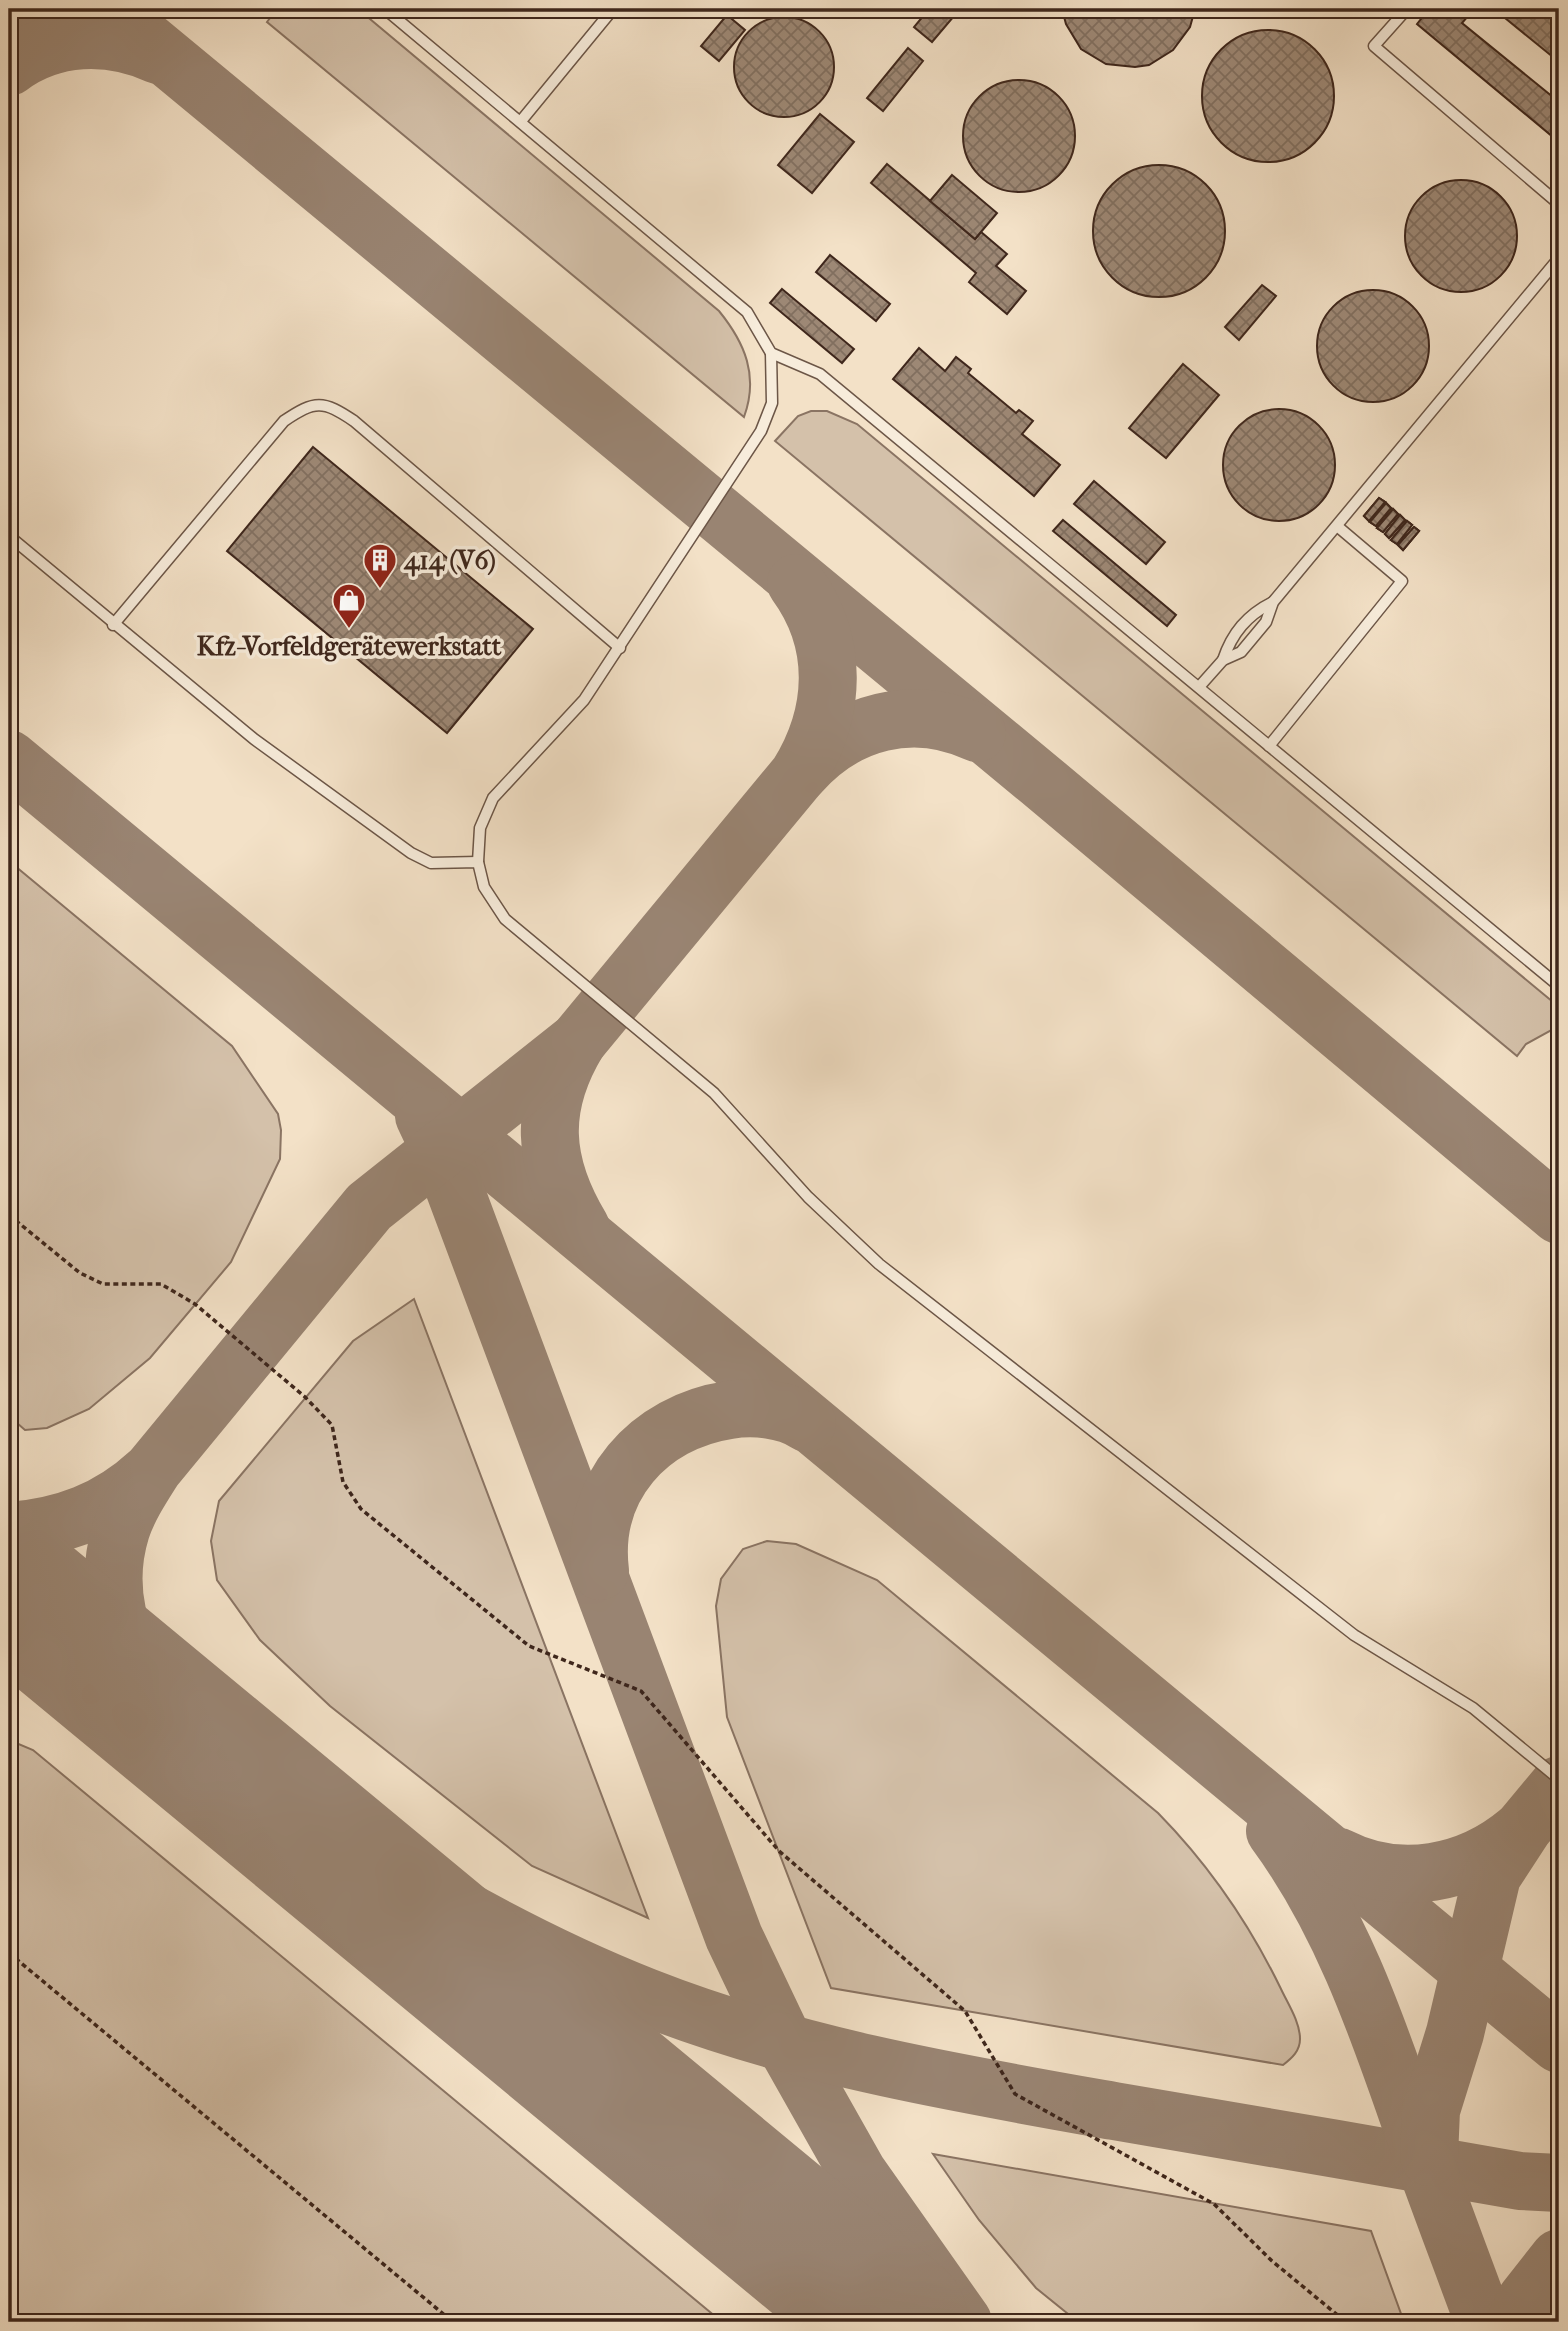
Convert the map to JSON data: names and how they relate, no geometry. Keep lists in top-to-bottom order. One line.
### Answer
{"places":{"building":["414 (V6)"],"shop":["Kfz-Vorfeldgerätewerkstatt"]}}
